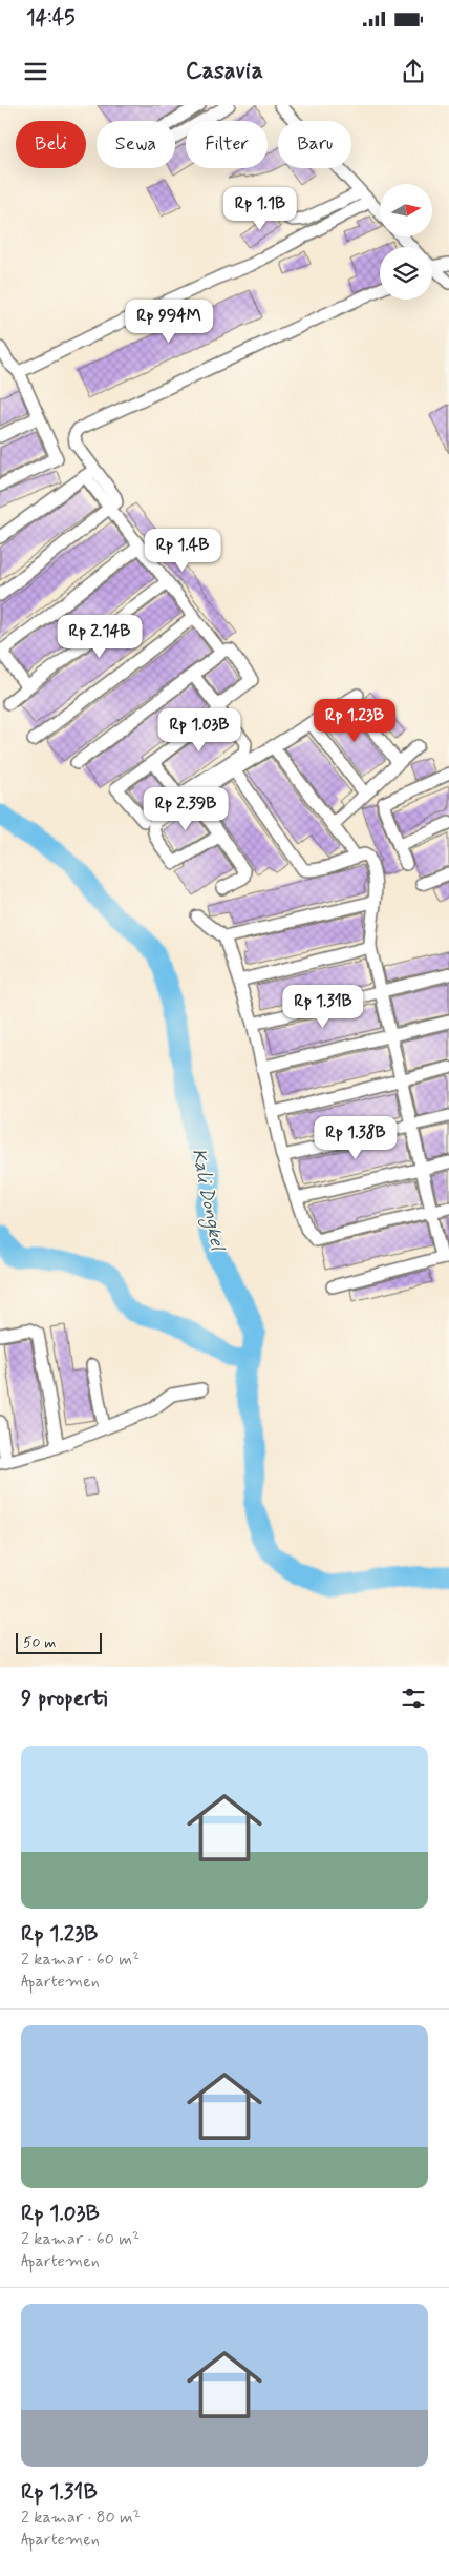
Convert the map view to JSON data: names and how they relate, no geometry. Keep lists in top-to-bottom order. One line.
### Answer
{"water":["Kali Dongkel"],"scale_bar":"50 m","north":"right","page":{"status":"14:45","header":"Casavia","chip":["Beli","Sewa","Filter","Baru"],"price":["Rp 1.1B","Rp 994M","Rp 1.4B","Rp 2.14B","Rp 1.23B","Rp 1.03B","Rp 2.39B","Rp 1.31B","Rp 1.38B"],"scale":"50 m","heading":"9 properti","list":[{"name":"Rp 1.23B","note":"2 kamar · 60 m² · Apartemen"},{"name":"Rp 1.03B","note":"2 kamar · 60 m² · Apartemen"},{"name":"Rp 1.31B","note":"2 kamar · 80 m² · Apartemen"}]}}
